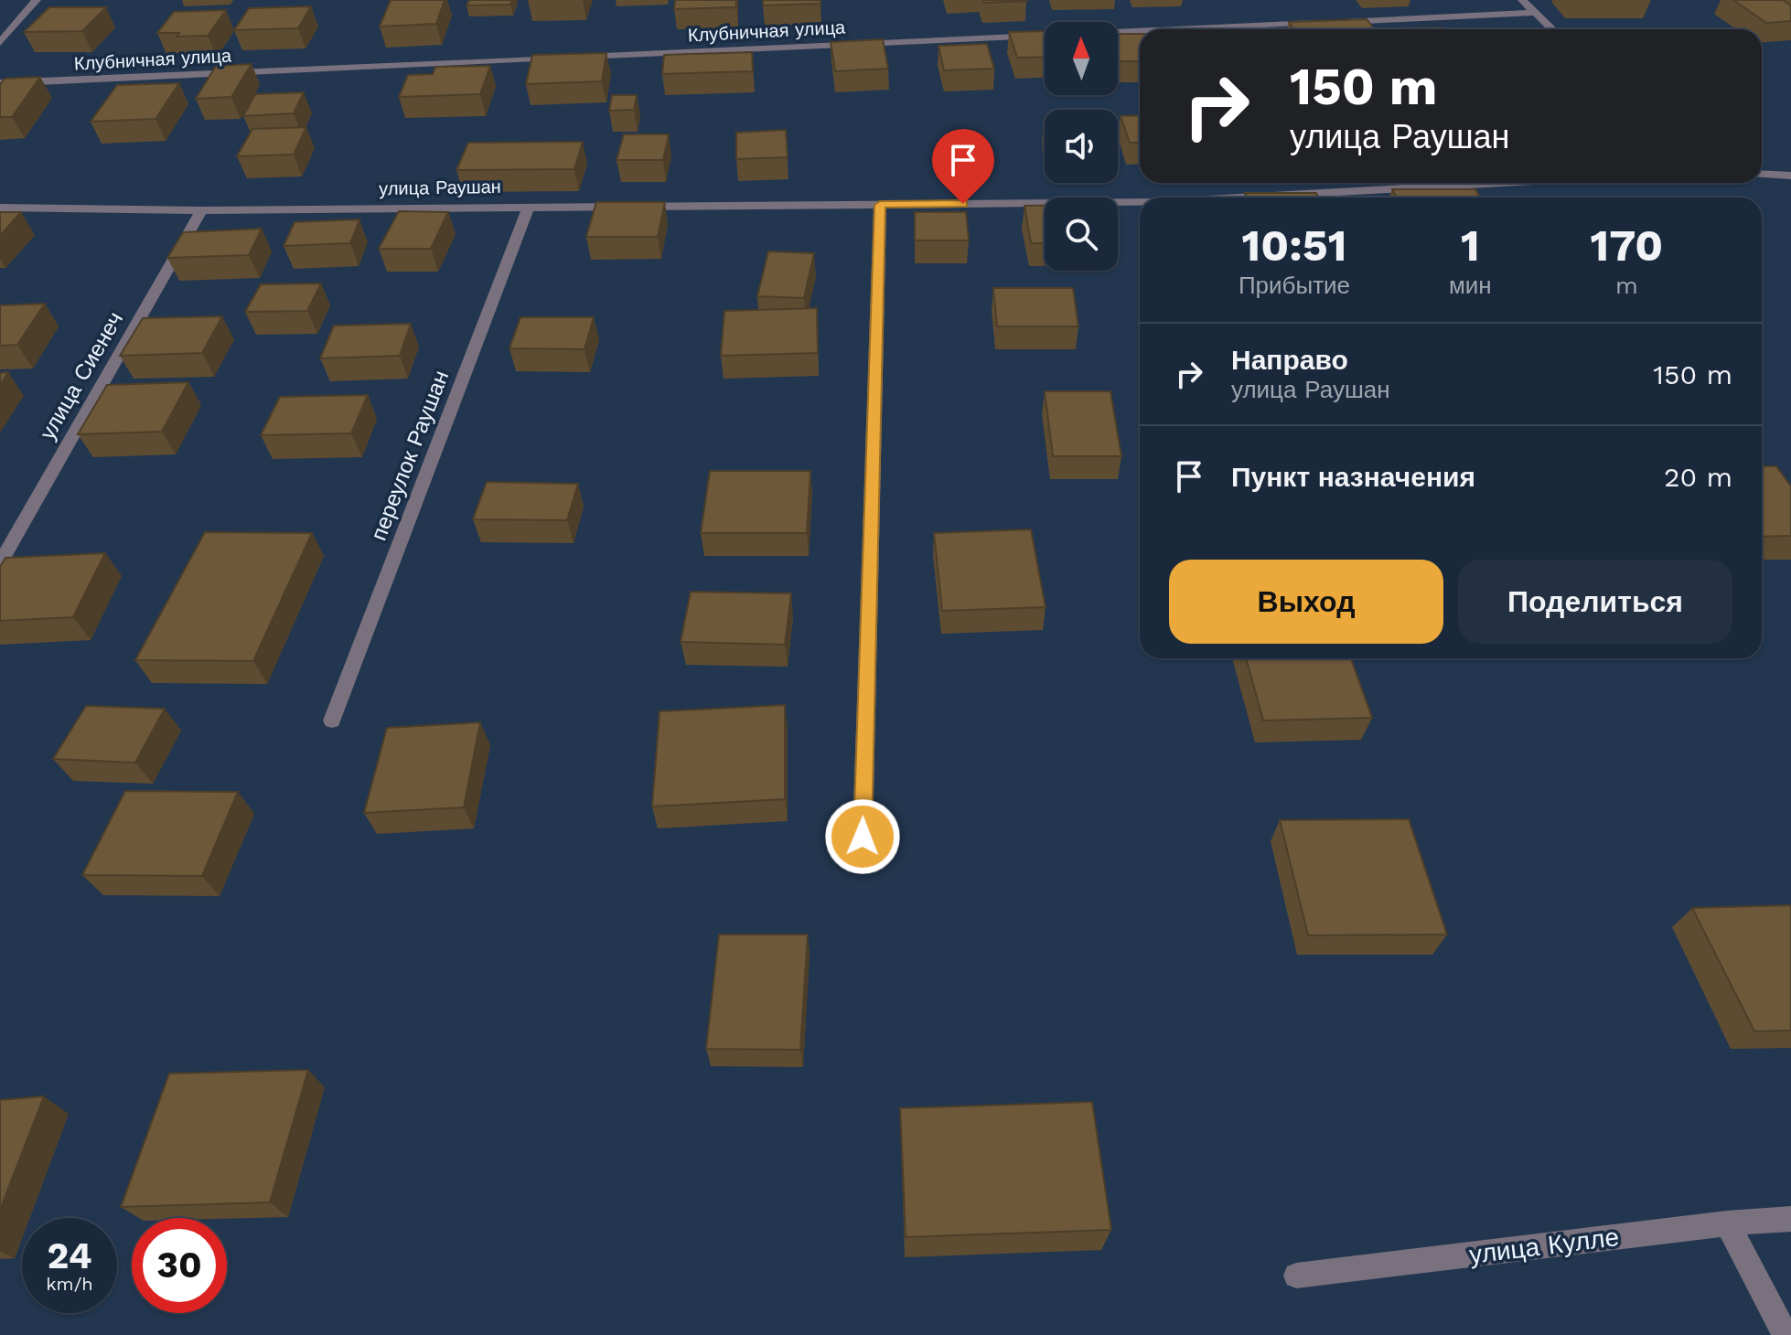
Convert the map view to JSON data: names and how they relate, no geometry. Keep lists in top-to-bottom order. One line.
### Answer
{"streets":{"street":["Клубничная улица","улица Раушан","улица Сиенеч","переулок Раушан","улица Кулле"]},"crossings":[["улица Раушан","улица Сиенеч"],["улица Раушан","переулок Раушан"]],"north":"top","page":{"turn":["150 m","улица Раушан"],"eta":["10:51","Прибытие","1","мин","170","m"],"list":[{"name":"Направо","note":"улица Раушан","value":"150 m"},{"name":"Пункт назначения","value":"20 m"}],"buttons":["Выход","Поделиться"],"speed":"24 km/h","limit":"30"}}
